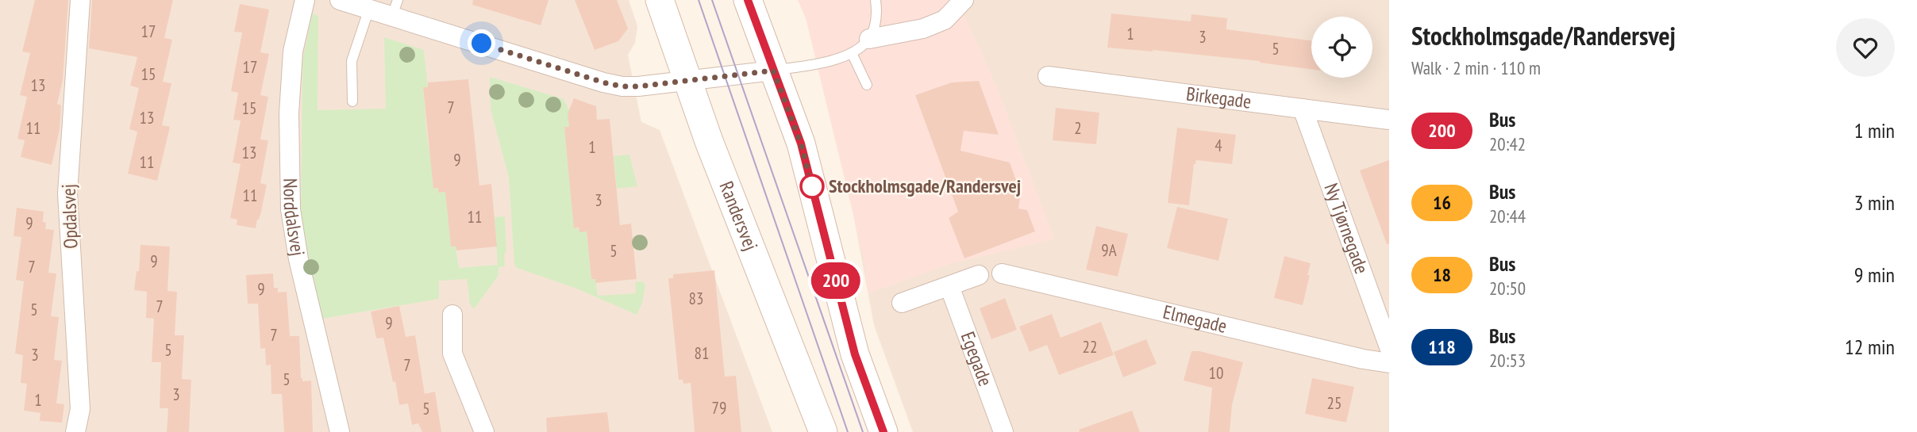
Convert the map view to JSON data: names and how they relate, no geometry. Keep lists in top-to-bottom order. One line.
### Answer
{"streets":{"street":["Birkegade","Opdalsvej","Norddalsvej","Randersvej","Ny Tjørnegade","Elmegade","Egegade"]},"crossings":[["Birkegade","Ny Tjørnegade"]],"places":["Stockholmsgade/Randersvej"],"lines":["bus line 200"],"house_numbers":["17","1","3","5","17","15","13","7","15","13","11","2","4","1","13","9","11","11","3","11","9","9A","5","9","7","9","83","7","5","9","7","22","5","81","3","7","10","5","3","1","25","79","5"],"page":{"on_map":"200","heading":["Stockholmsgade/Randersvej","Walk · 2 min · 110 m"],"list":[{"mark":"200","name":"Bus","note":"20:42","value":"1 min"},{"mark":"16","name":"Bus","note":"20:44","value":"3 min"},{"mark":"18","name":"Bus","note":"20:50","value":"9 min"},{"mark":"118","name":"Bus","note":"20:53","value":"12 min"}]}}
